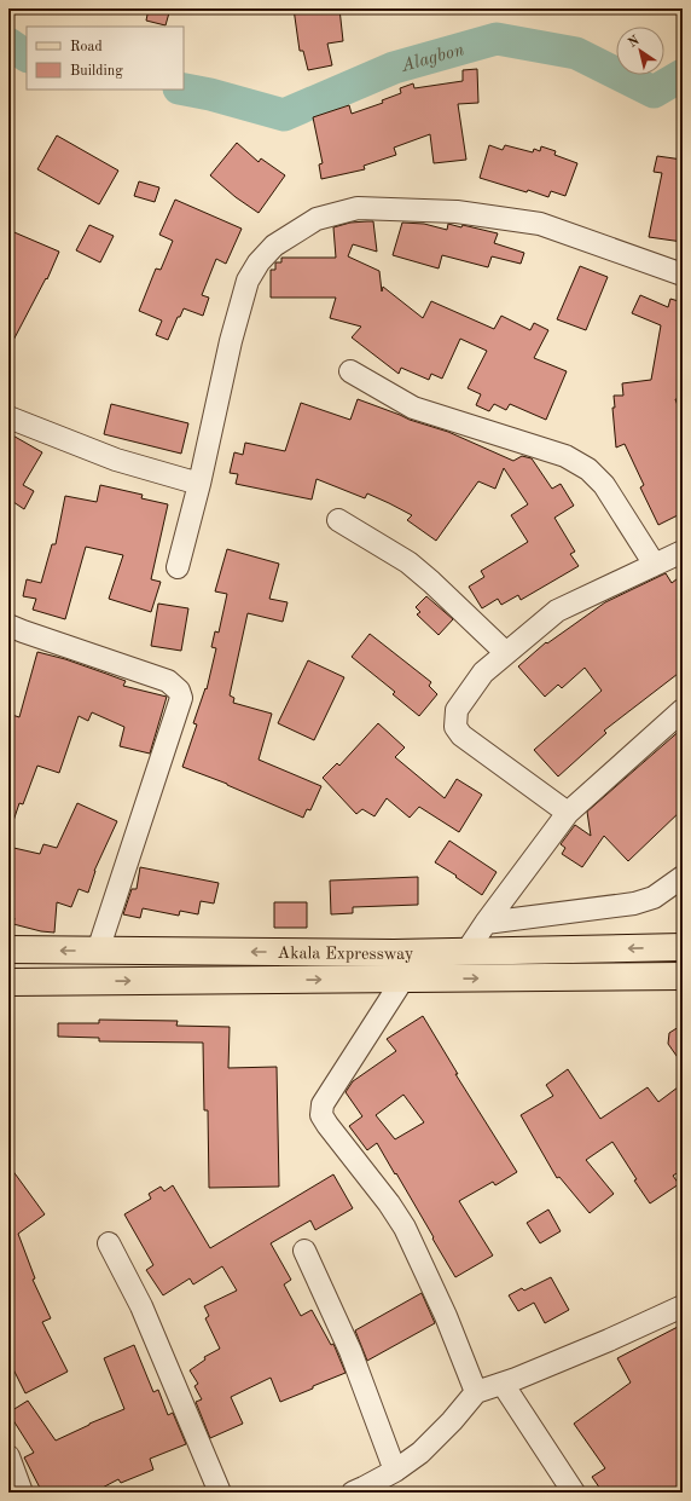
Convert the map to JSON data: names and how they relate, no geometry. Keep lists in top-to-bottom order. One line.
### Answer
{"streets":{"main road":["Akala Expressway"]},"water":["Alagbon"],"legend":["Road","Building"],"north":"top left"}
